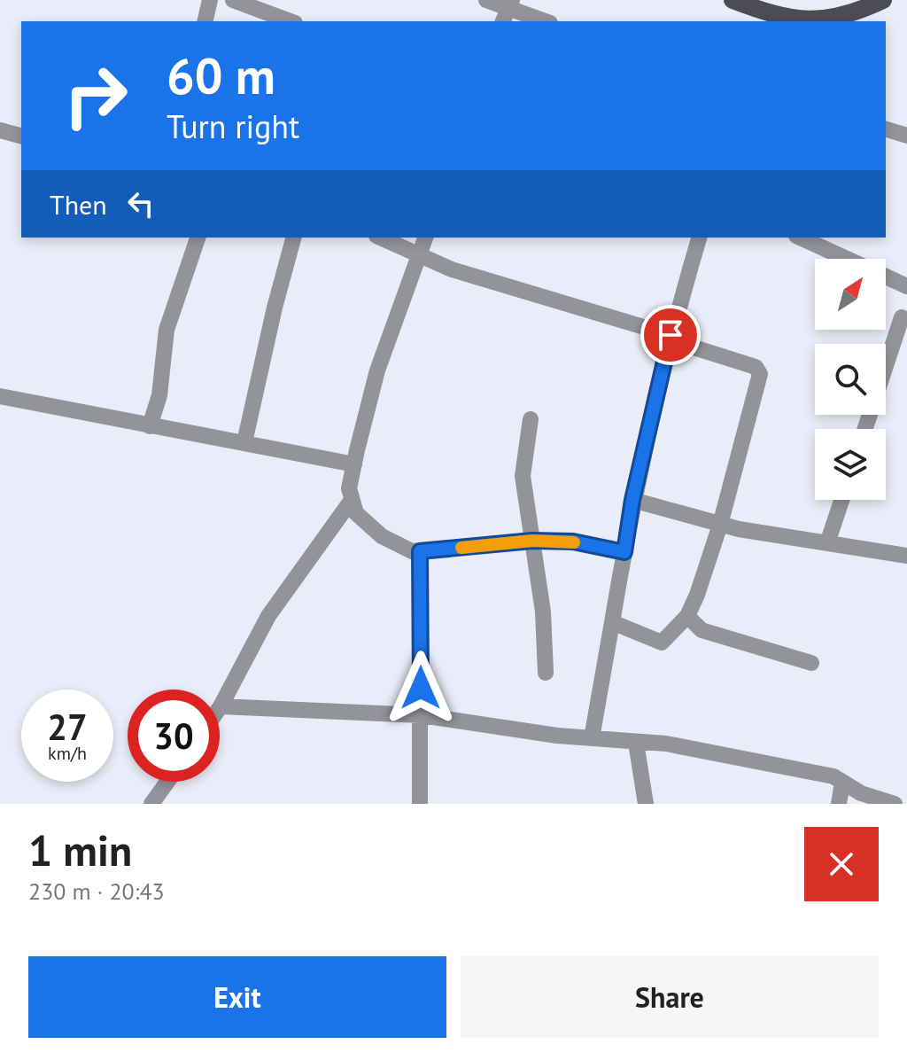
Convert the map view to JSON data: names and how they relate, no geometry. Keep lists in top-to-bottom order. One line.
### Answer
{"north":"top right","page":{"turn":["60 m","Turn right"],"then":"Then","speed":"27 km/h","limit":"30","heading":["1 min","230 m · 20:43"],"buttons":["Exit","Share"]}}
